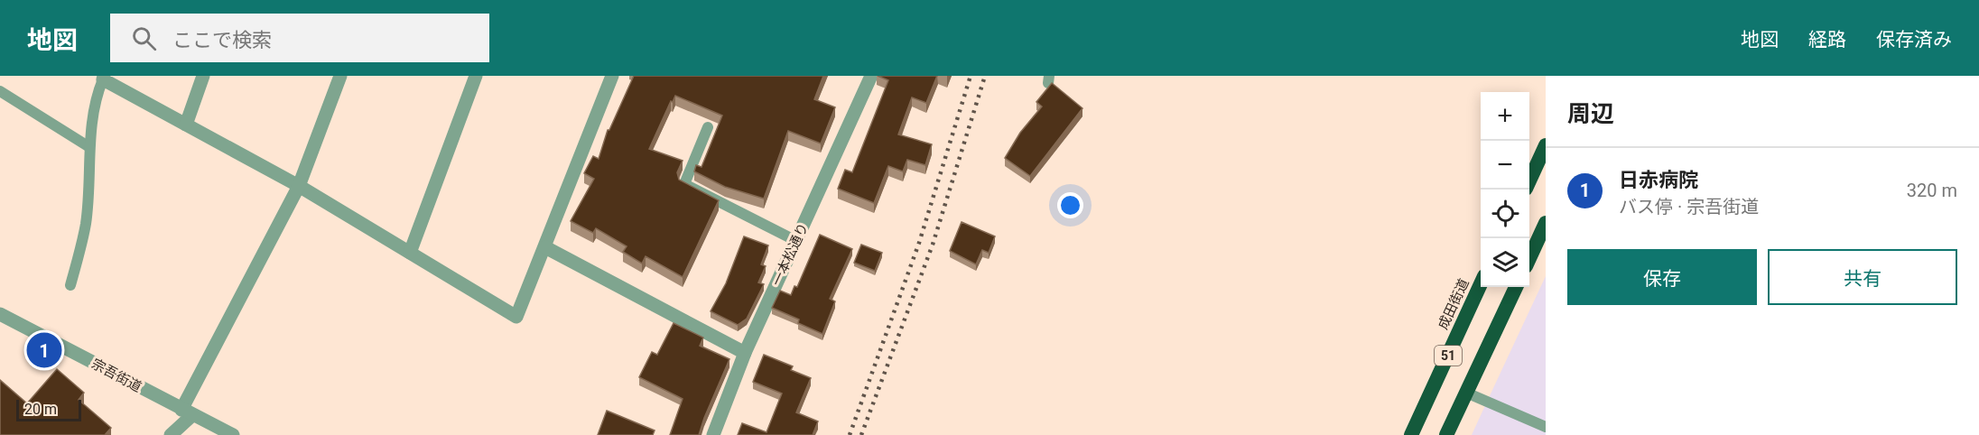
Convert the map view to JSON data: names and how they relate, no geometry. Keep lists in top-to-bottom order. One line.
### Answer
{"streets":{"highway":["成田街道","51"],"street":["一本松通り","宗吾街道"]},"scale_bar":"20 m","page":{"header":"地図","search":"ここで検索","nav":["地図","経路","保存済み"],"heading":"周辺","map_buttons":["+","−"],"list":[{"mark":"1","name":"日赤病院","note":"バス停 · 宗吾街道","value":"320 m"}],"buttons":["保存","共有"],"pins":"1","scale":"20 m"}}
